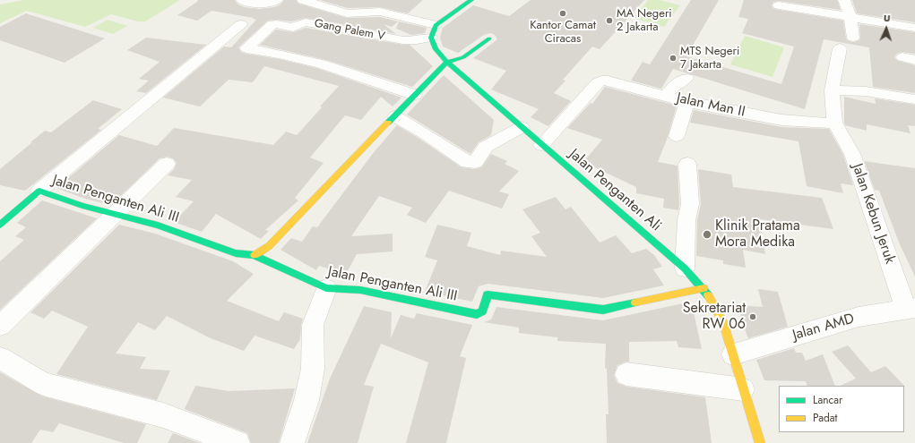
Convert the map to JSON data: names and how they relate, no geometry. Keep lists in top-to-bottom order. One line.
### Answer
{"streets":{"street":["Gang Palem V","Jalan Man II","Jalan Penganten Ali","Jalan Penganten Ali III","Jalan Kebun Jeruk","Jalan AMD"]},"crossings":[["Gang Palem V","Jalan Penganten Ali"],["Jalan Man II","Jalan Kebun Jeruk"],["Jalan Penganten Ali","Jalan Penganten Ali III"],["Jalan Penganten Ali","Jalan AMD"],["Jalan Kebun Jeruk","Jalan AMD"]],"places":["Kantor Camat Ciracas","MA Negeri 2 Jakarta","MTS Negeri 7 Jakarta","Klinik Pratama Mora Medika","Sekretariat RW 06"],"legend":["Lancar","Padat"],"north":"top"}
